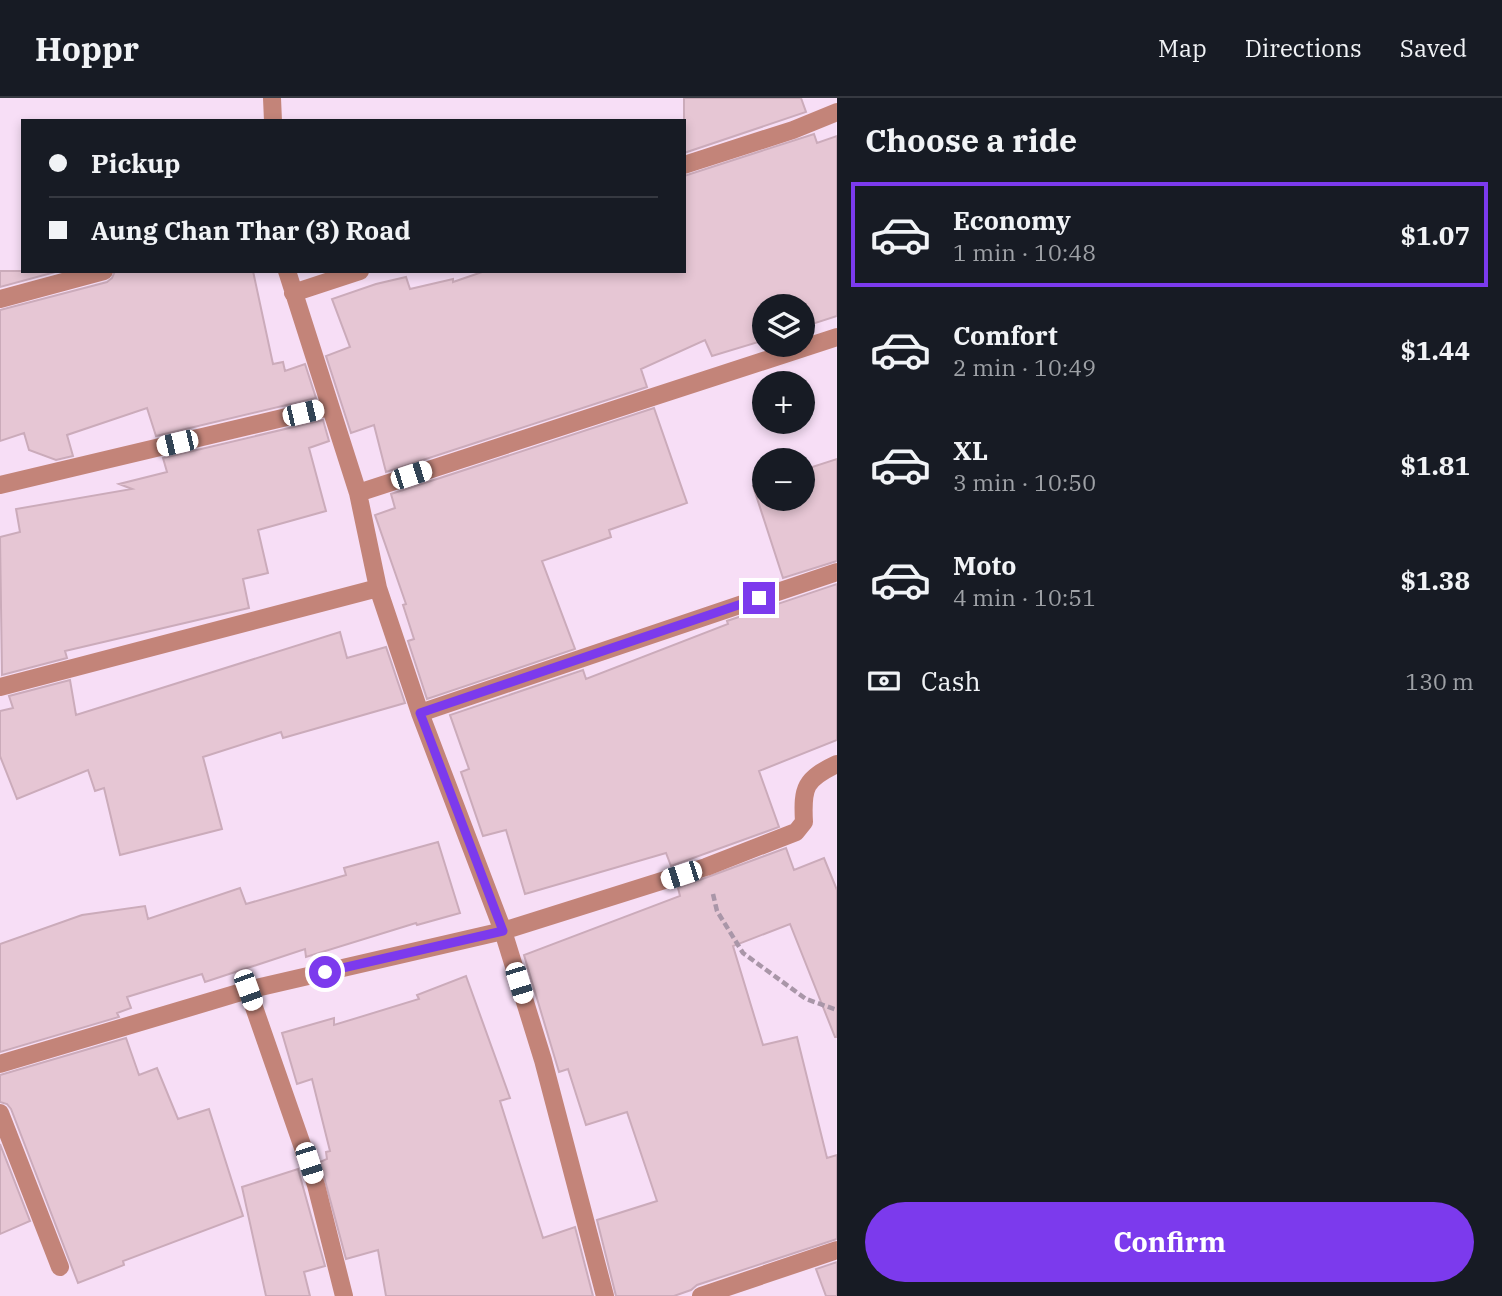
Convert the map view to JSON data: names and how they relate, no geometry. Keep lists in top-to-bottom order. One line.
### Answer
{"page":{"header":"Hoppr","nav":["Map","Directions","Saved"],"heading":"Choose a ride","banner":["Pickup","Aung Chan Thar (3) Road"],"list":[{"name":"Economy","note":"1 min · 10:48","value":"$1.07"},{"name":"Comfort","note":"2 min · 10:49","value":"$1.44"},{"name":"XL","note":"3 min · 10:50","value":"$1.81"},{"name":"Moto","note":"4 min · 10:51","value":"$1.38"}],"map_buttons":["+","−"],"pay":["Cash","130 m"],"buttons":"Confirm"}}
